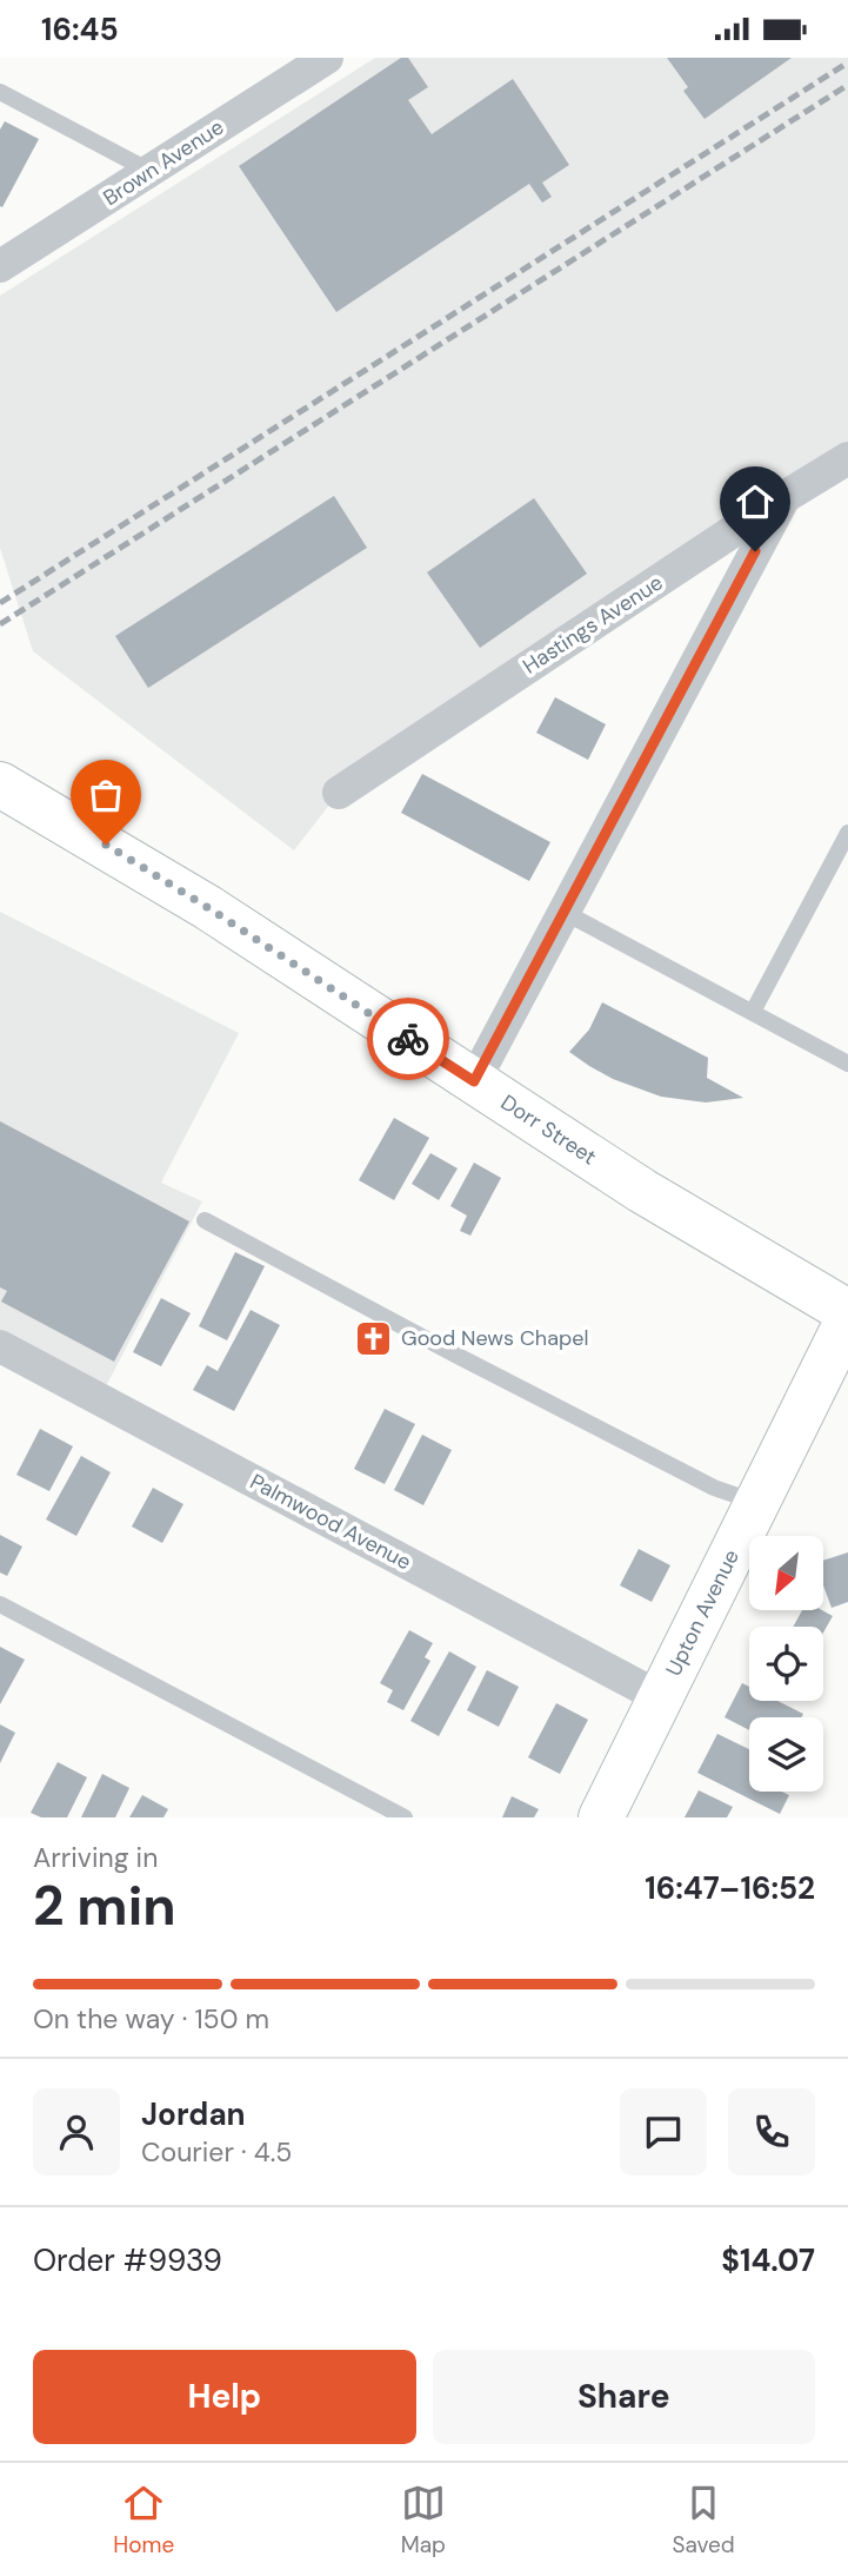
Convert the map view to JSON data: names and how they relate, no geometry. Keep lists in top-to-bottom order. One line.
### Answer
{"streets":{"main road":["Dorr Street","Upton Avenue"],"street":["Brown Avenue","Hastings Avenue","Palmwood Avenue"]},"crossings":[["Palmwood Avenue","Upton Avenue"]],"places":{"church":["Good News Chapel"]},"north":"bottom left","page":{"status":"16:45","heading":["2 min","Arriving in","16:47–16:52"],"panel":["Jordan","Courier · 4.5","Order #9939","$14.07"],"bar":"On the way · 150 m","buttons":["Help","Share"],"tabs":["Home","Map","Saved"]}}
